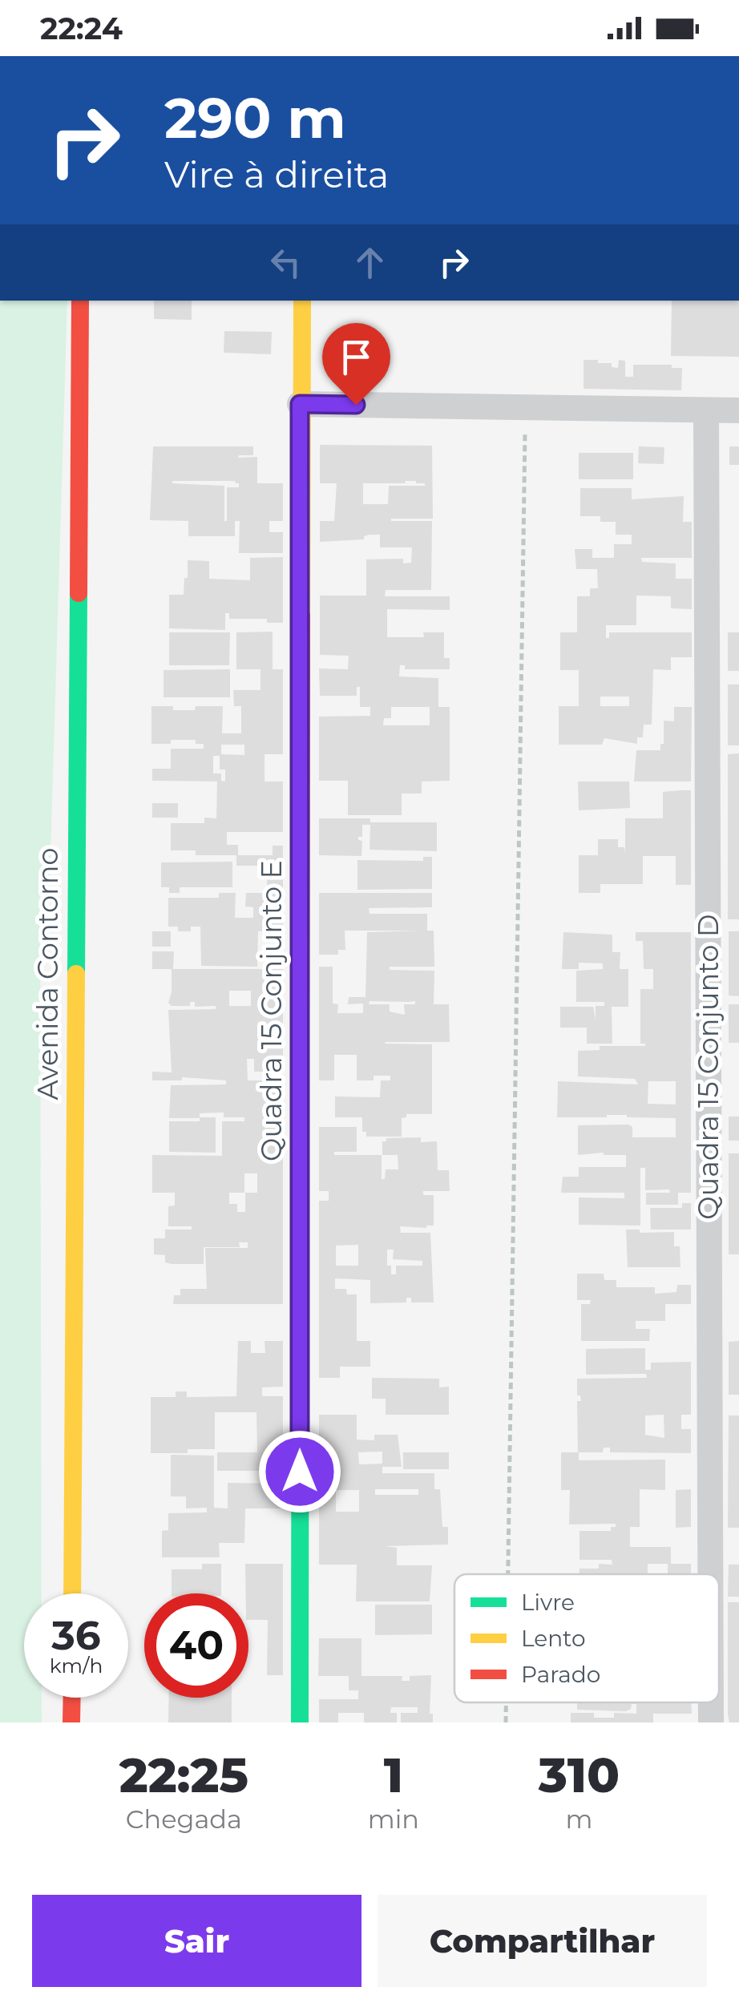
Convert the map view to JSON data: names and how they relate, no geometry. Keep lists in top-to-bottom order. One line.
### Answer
{"streets":{"street":["Avenida Contorno","Quadra 15 Conjunto E","Quadra 15 Conjunto D"]},"legend":["Livre","Lento","Parado"],"page":{"status":"22:24","turn":["290 m","Vire à direita"],"speed":"36 km/h","limit":"40","eta":["22:25","Chegada","1","min","310","m"],"buttons":["Sair","Compartilhar"]}}
